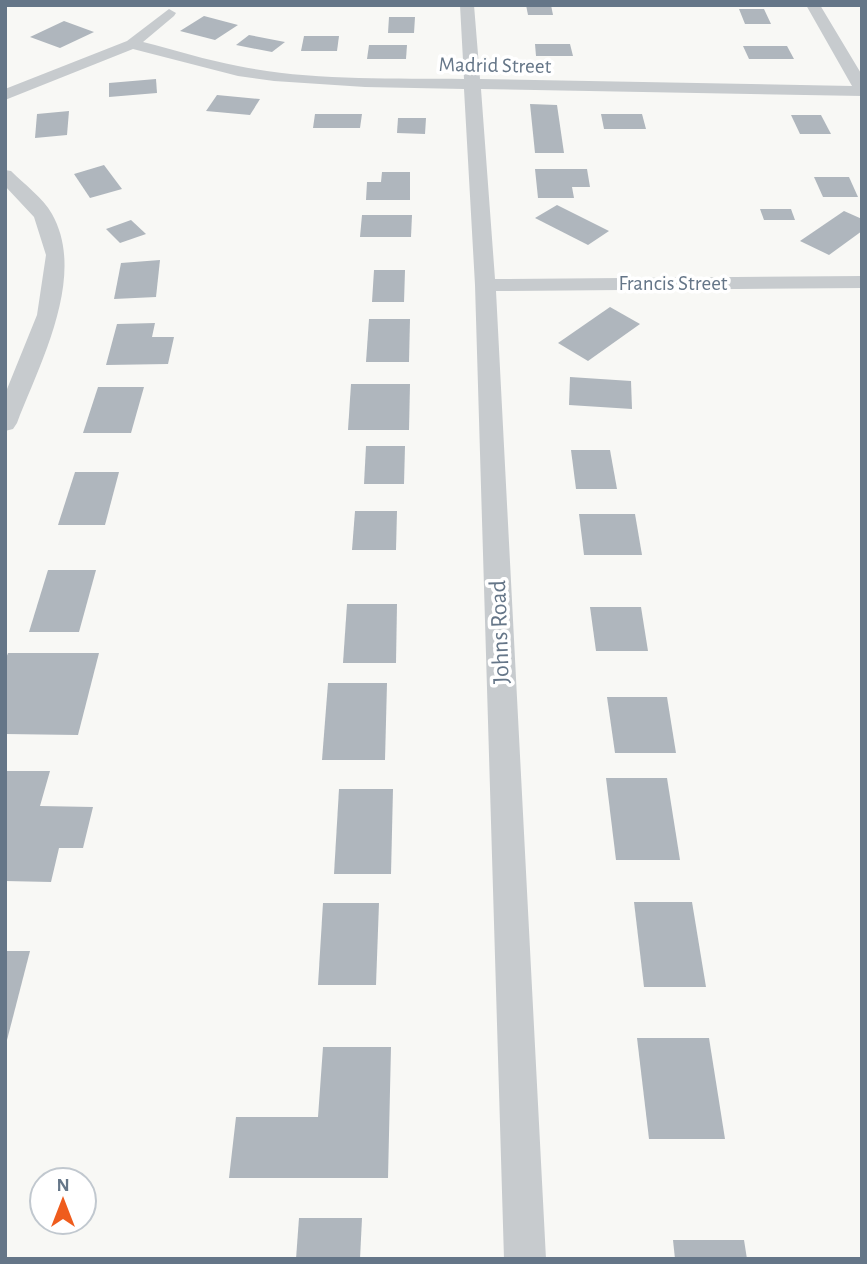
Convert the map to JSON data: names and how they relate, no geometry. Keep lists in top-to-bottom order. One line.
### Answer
{"streets":{"street":["Madrid Street","Francis Street","Johns Road"]},"crossings":[["Madrid Street","Johns Road"],["Francis Street","Johns Road"]],"north":"top"}
